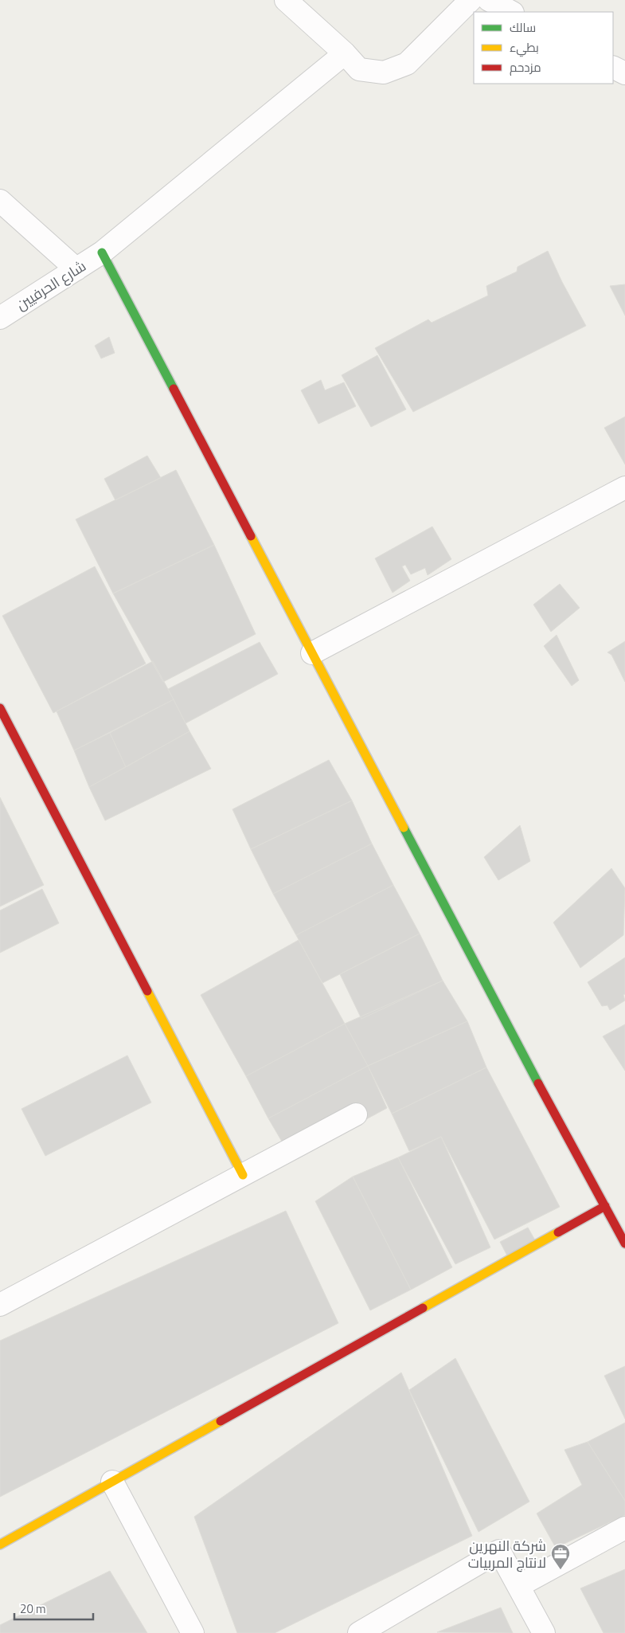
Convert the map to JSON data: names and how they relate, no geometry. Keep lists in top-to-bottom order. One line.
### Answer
{"streets":{"street":["شارع الحرفيين"]},"places":{"office":["شركة النهرين لانتاج المربيات"]},"legend":["سالك","بطيء","مزدحم"],"scale_bar":"20 m"}
